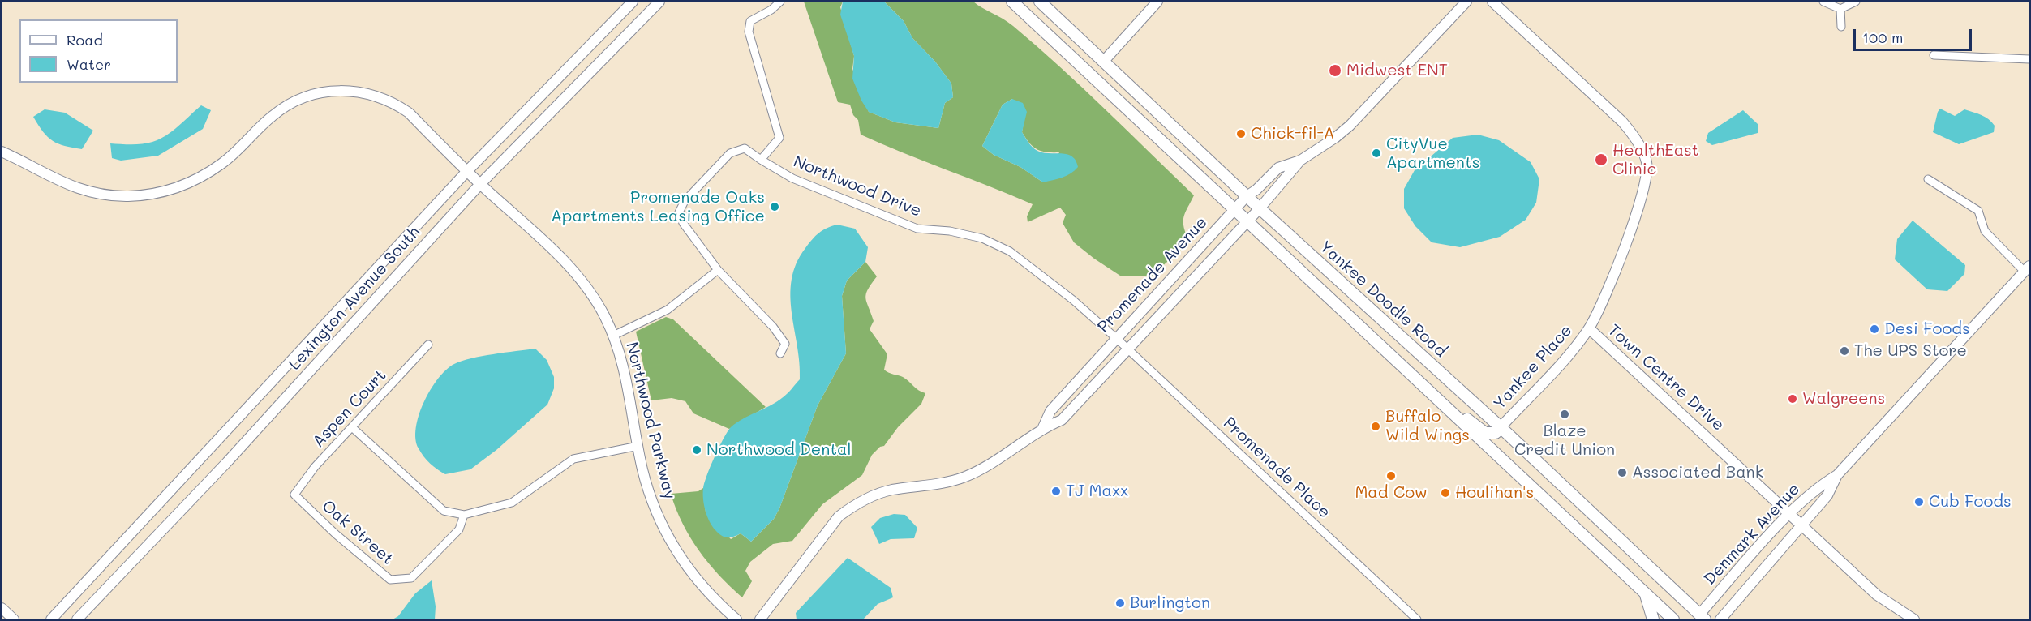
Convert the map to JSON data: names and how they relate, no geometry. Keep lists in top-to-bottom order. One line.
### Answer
{"streets":{"main road":["Yankee Doodle Road"],"street":["Northwood Drive","Promenade Avenue","Lexington Avenue South","Yankee Place","Town Centre Drive","Aspen Court","Northwood Parkway","Promenade Place","Oak Street","Denmark Avenue"]},"crossings":[["Northwood Drive","Promenade Avenue"],["Northwood Drive","Promenade Place"],["Promenade Avenue","Yankee Doodle Road"],["Promenade Avenue","Promenade Place"],["Lexington Avenue South","Northwood Parkway"],["Yankee Doodle Road","Yankee Place"],["Yankee Doodle Road","Denmark Avenue"],["Yankee Place","Town Centre Drive"],["Town Centre Drive","Denmark Avenue"],["Aspen Court","Oak Street"]],"places":["Midwest ENT","Chick-fil-A","CityVue Apartments","HealthEast Clinic","Promenade Oaks Apartments Leasing Office","Desi Foods","The UPS Store","Walgreens","Blaze Credit Union","Buffalo Wild Wings","Northwood Dental","Associated Bank","Mad Cow","TJ Maxx","Houlihan's","Cub Foods","Burlington"],"legend":["Road","Water"],"scale_bar":"100 m"}
